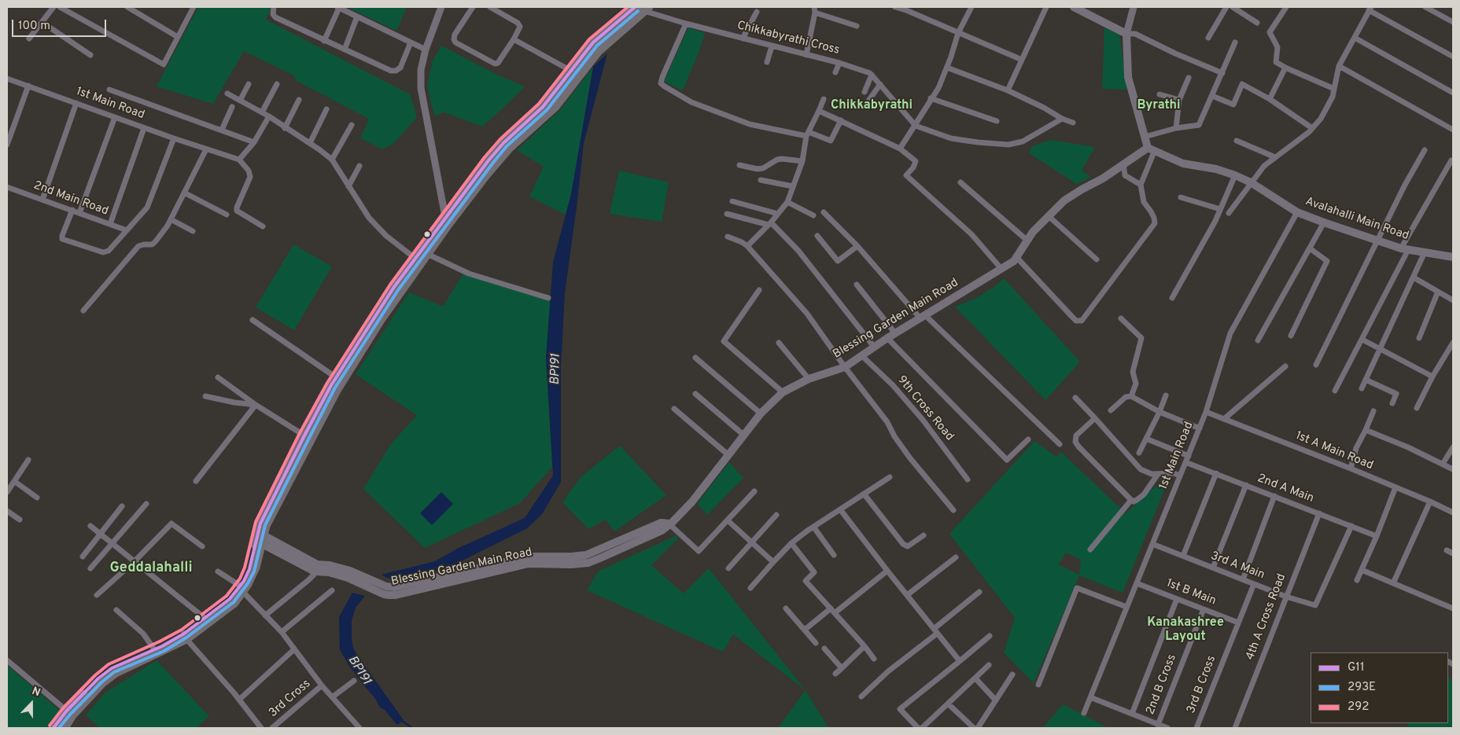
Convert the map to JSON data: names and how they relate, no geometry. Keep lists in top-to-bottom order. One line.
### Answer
{"streets":{"main road":["Avalahalli Main Road","Blessing Garden Main Road"],"street":["Chikkabyrathi Cross","1st Main Road","2nd Main Road","9th Cross Road","1st A Main Road","2nd A Main","3rd A Main","1st B Main","4th A Cross Road","2nd B Cross","3rd B Cross","3rd Cross"]},"crossings":[["1st Main Road","Avalahalli Main Road"],["1st Main Road","1st A Main Road"],["1st Main Road","2nd A Main"],["1st Main Road","3rd A Main"],["1st Main Road","1st B Main"],["Avalahalli Main Road","Blessing Garden Main Road"],["Blessing Garden Main Road","9th Cross Road"],["2nd A Main","3rd A Main"],["2nd A Main","4th A Cross Road"],["3rd A Main","4th A Cross Road"],["3rd A Main","3rd B Cross"],["1st B Main","2nd B Cross"],["1st B Main","3rd B Cross"]],"districts":["Chikkabyrathi","Byrathi","Geddalahalli","Kanakashree Layout"],"water":["BP191"],"lines":["transit line G11","transit line 292","transit line 293E"],"legend":["G11","293E","292"],"scale_bar":"100 m","north":"top"}
